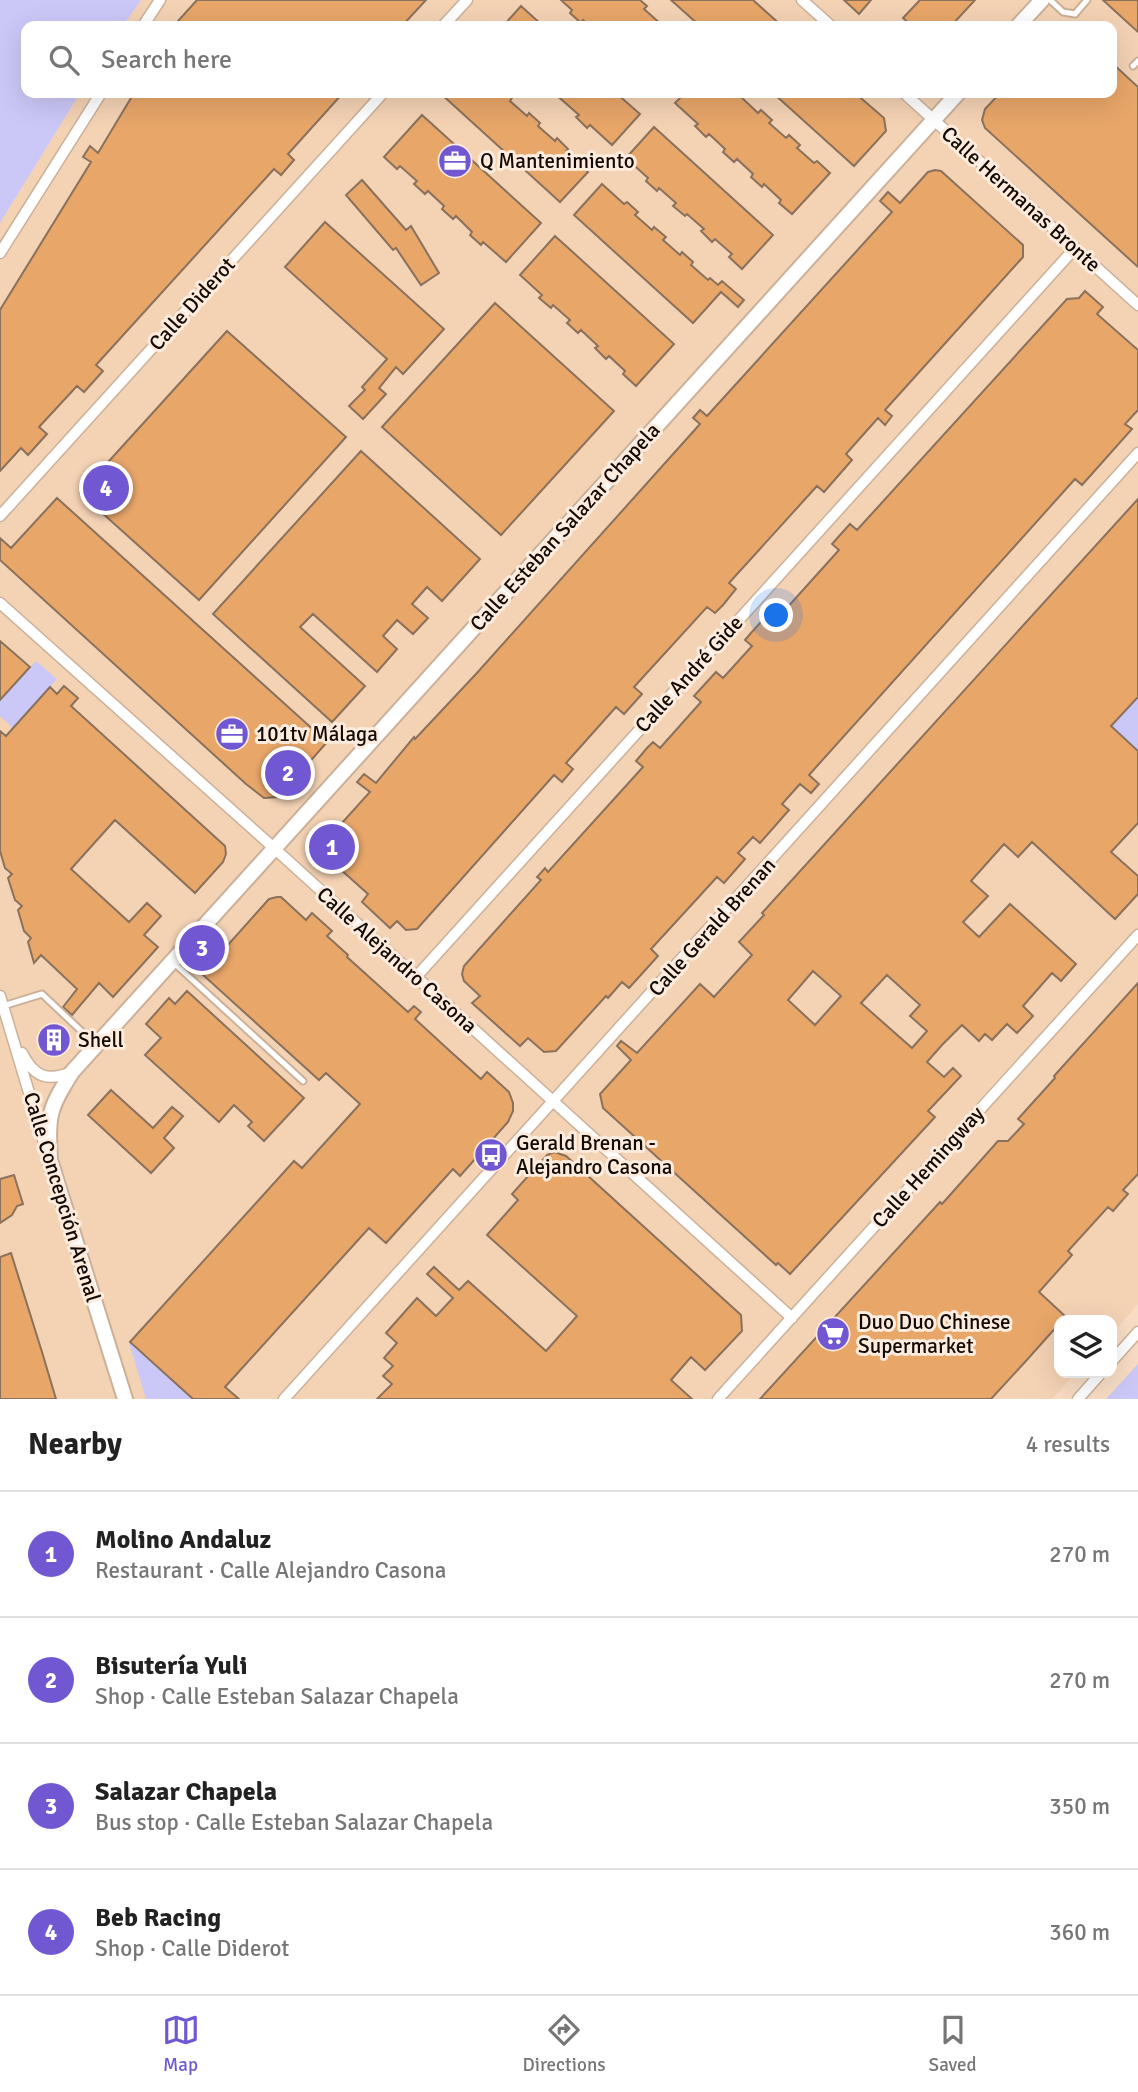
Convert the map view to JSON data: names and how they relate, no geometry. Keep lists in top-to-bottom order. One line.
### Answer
{"streets":{"street":["Calle Hermanas Bronte","Calle Diderot","Calle Esteban Salazar Chapela","Calle André Gide","Calle Gerald Brenan","Calle Alejandro Casona","Calle Hemingway","Calle Concepción Arenal"]},"crossings":[["Calle Hermanas Bronte","Calle Esteban Salazar Chapela"],["Calle Hermanas Bronte","Calle André Gide"],["Calle Esteban Salazar Chapela","Calle Alejandro Casona"],["Calle Esteban Salazar Chapela","Calle Concepción Arenal"],["Calle André Gide","Calle Alejandro Casona"],["Calle Gerald Brenan","Calle Alejandro Casona"],["Calle Alejandro Casona","Calle Hemingway"]],"places":{"office":["Q Mantenimiento","101tv Málaga"],"building":["Shell"],"bus stop":["Gerald Brenan - Alejandro Casona"],"supermarket":["Duo Duo Chinese Supermarket"]},"page":{"search":"Search here","pins":["4","2","1","3"],"heading":["Nearby","4 results"],"list":[{"mark":"1","name":"Molino Andaluz","note":"Restaurant · Calle Alejandro Casona","value":"270 m"},{"mark":"2","name":"Bisutería Yuli","note":"Shop · Calle Esteban Salazar Chapela","value":"270 m"},{"mark":"3","name":"Salazar Chapela","note":"Bus stop · Calle Esteban Salazar Chapela","value":"350 m"},{"mark":"4","name":"Beb Racing","note":"Shop · Calle Diderot","value":"360 m"}],"nav":["Map","Directions","Saved"]}}
